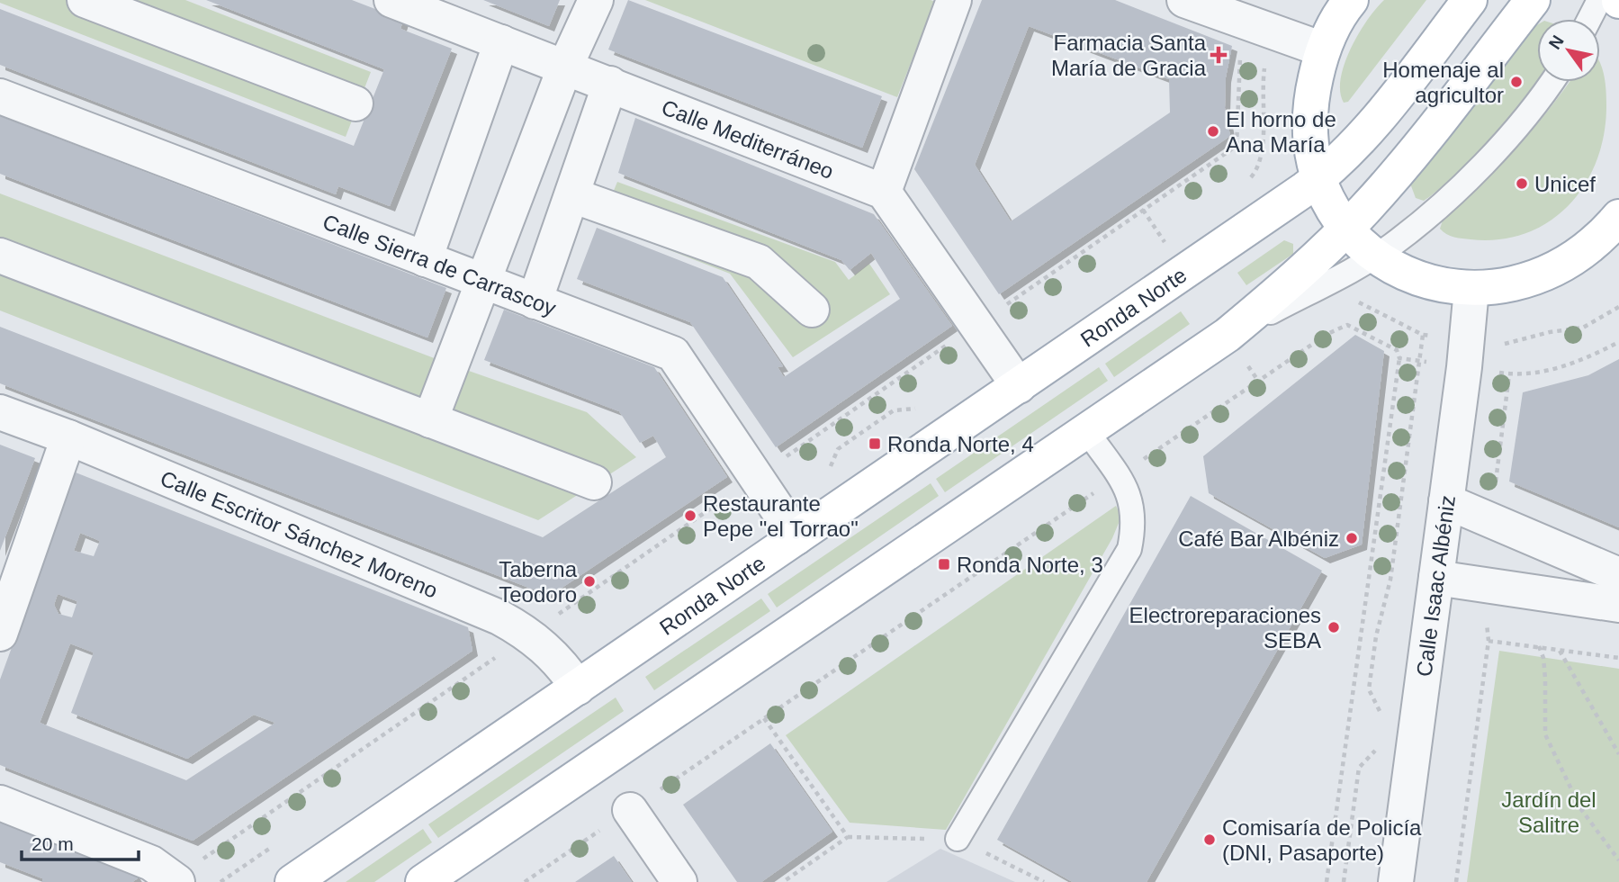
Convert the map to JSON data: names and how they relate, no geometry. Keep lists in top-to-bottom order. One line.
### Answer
{"streets":{"main road":["Ronda Norte"],"street":["Calle Mediterráneo","Calle Sierra de Carrascoy","Calle Escritor Sánchez Moreno","Calle Isaac Albéniz"]},"crossings":[["Calle Sierra de Carrascoy","Ronda Norte"],["Ronda Norte","Calle Escritor Sánchez Moreno"]],"parks":["Jardín del Salitre"],"places":{"health":["Farmacia Santa María de Gracia"],"other":["Homenaje al agricultor","El horno de Ana María","Unicef","Restaurante Pepe \"el Torrao\"","Café Bar Albéniz","Taberna Teodoro","Electroreparaciones SEBA","Comisaría de Policía (DNI, Pasaporte)"],"transit":["Ronda Norte, 4","Ronda Norte, 3"]},"scale_bar":"20 m","north":"top left"}
